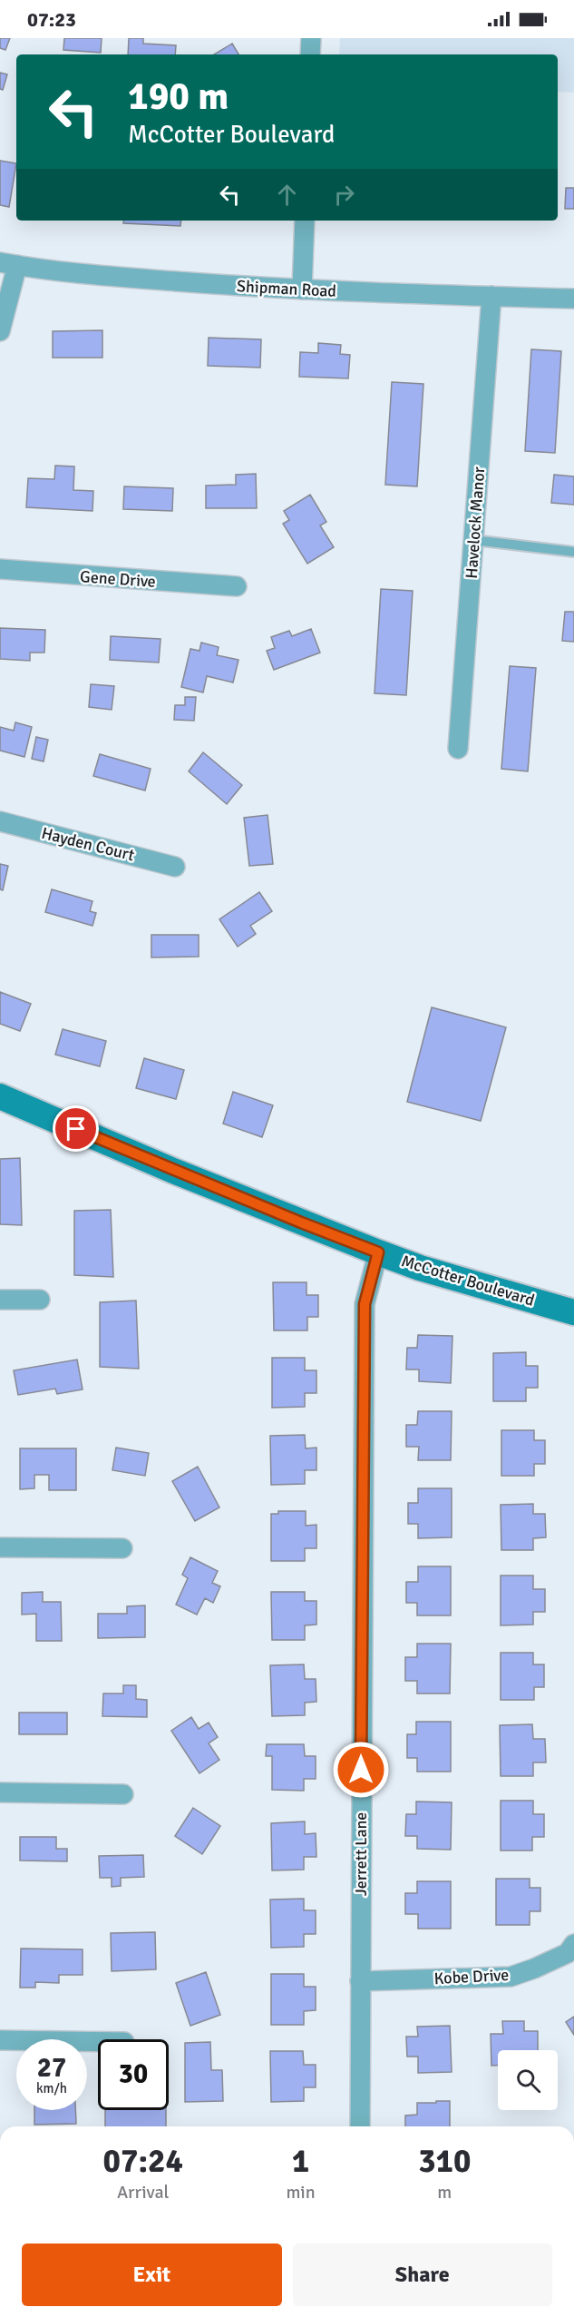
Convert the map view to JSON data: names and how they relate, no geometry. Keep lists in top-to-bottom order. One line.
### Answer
{"streets":{"street":["Shipman Road","Havelock Manor","Gene Drive","Hayden Court","McCotter Boulevard","Jerrett Lane","Kobe Drive"]},"crossings":[["Shipman Road","Havelock Manor"],["McCotter Boulevard","Jerrett Lane"],["Jerrett Lane","Kobe Drive"]],"page":{"status":"07:23","turn":["190 m","McCotter Boulevard"],"speed":"27 km/h","limit":"30","eta":["07:24","Arrival","1","min","310","m"],"buttons":["Exit","Share"]}}
